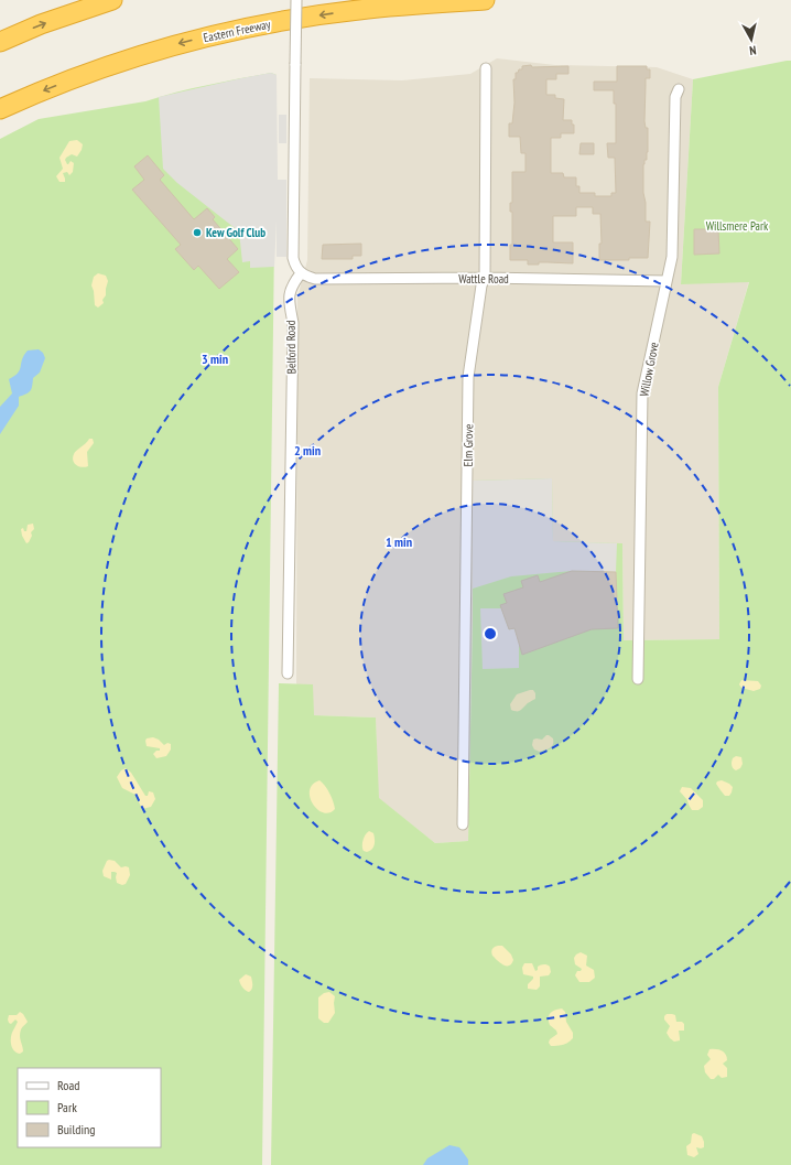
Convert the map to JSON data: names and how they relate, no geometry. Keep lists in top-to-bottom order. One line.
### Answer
{"streets":{"highway":["Eastern Freeway"],"street":["Wattle Road","Belford Road","Willow Grove","Elm Grove"]},"crossings":[["Wattle Road","Belford Road"],["Wattle Road","Willow Grove"],["Wattle Road","Elm Grove"]],"one_way":["Eastern Freeway"],"parks":["Willsmere Park"],"places":["Kew Golf Club"],"legend":["Road","Park","Building"],"north":"bottom","rings":["3 min","2 min","1 min"]}
